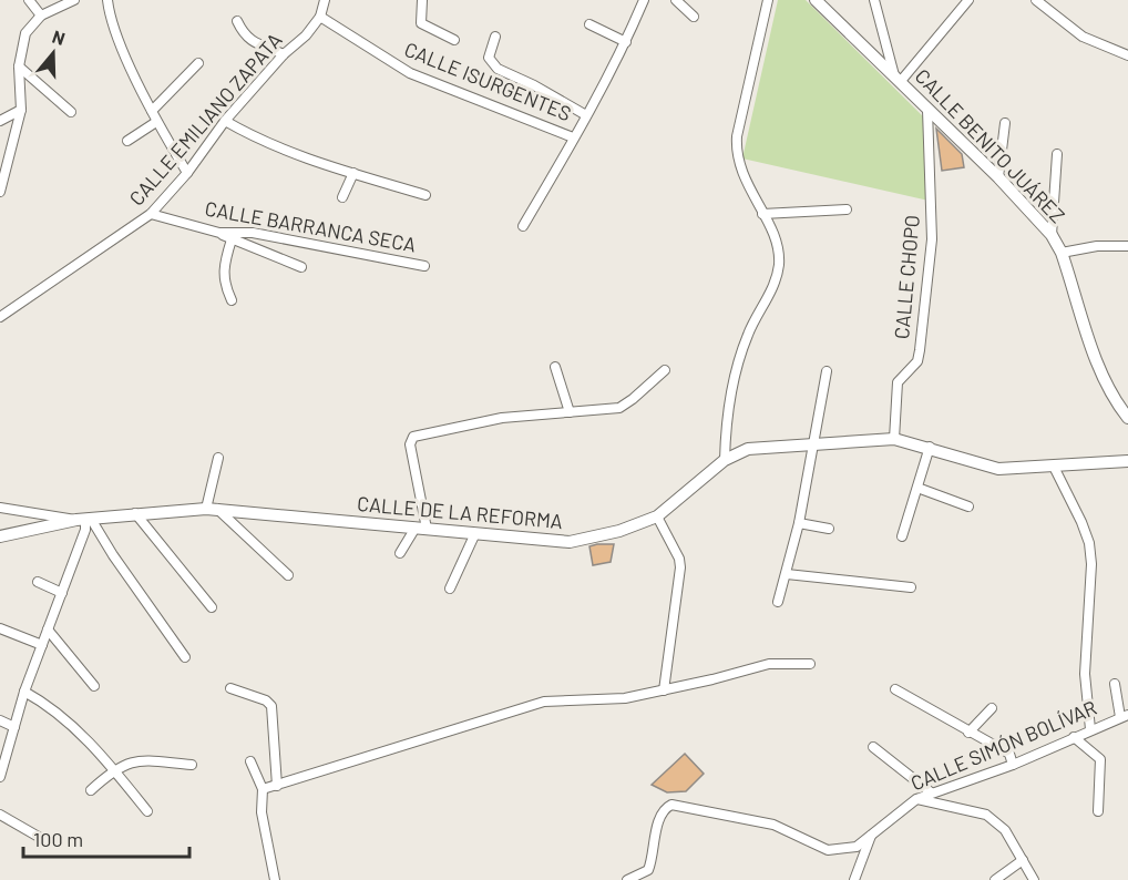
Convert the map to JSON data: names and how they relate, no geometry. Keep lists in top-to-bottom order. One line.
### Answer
{"streets":{"street":["CALLE ISURGENTES","CALLE EMILIANO ZAPATA","CALLE BENITO JUÁREZ","CALLE BARRANCA SECA","CALLE CHOPO","CALLE DE LA REFORMA","CALLE SIMÓN BOLÍVAR"]},"crossings":[["CALLE ISURGENTES","CALLE EMILIANO ZAPATA"],["CALLE EMILIANO ZAPATA","CALLE BARRANCA SECA"],["CALLE BENITO JUÁREZ","CALLE CHOPO"],["CALLE CHOPO","CALLE DE LA REFORMA"]],"scale_bar":"100 m","north":"top"}
